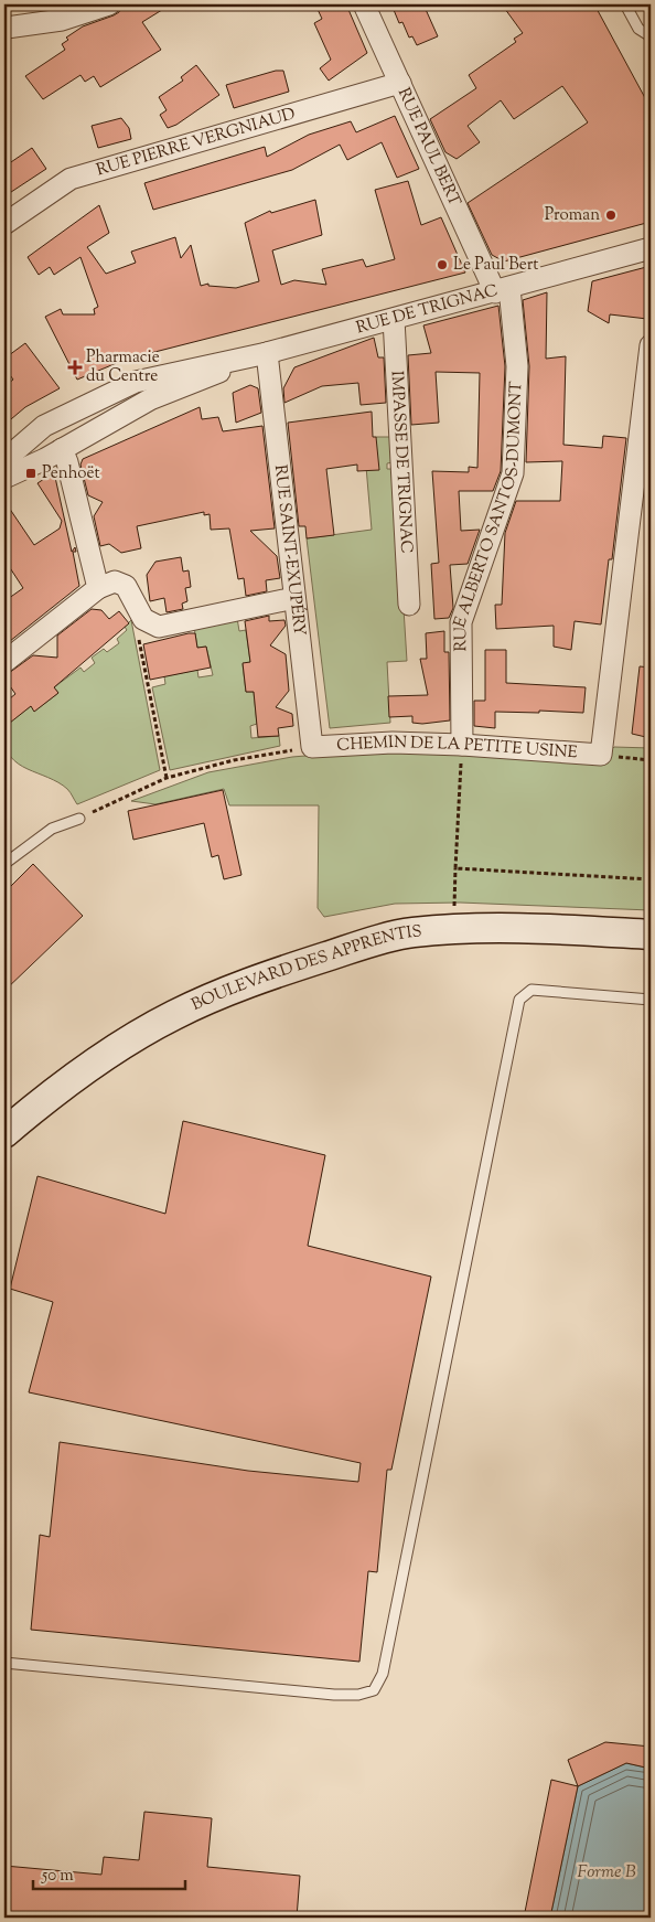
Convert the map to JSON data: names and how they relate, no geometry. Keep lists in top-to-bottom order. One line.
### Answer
{"streets":{"main road":["BOULEVARD DES APPRENTIS"],"street":["RUE PIERRE VERGNIAUD","RUE PAUL BERT","RUE DE TRIGNAC","IMPASSE DE TRIGNAC","RUE ALBERTO SANTOS-DUMONT","RUE SAINT-EXUPÉRY","CHEMIN DE LA PETITE USINE"]},"crossings":[["RUE PIERRE VERGNIAUD","RUE PAUL BERT"],["RUE PAUL BERT","RUE DE TRIGNAC"],["RUE PAUL BERT","RUE ALBERTO SANTOS-DUMONT"],["RUE DE TRIGNAC","IMPASSE DE TRIGNAC"],["RUE DE TRIGNAC","RUE ALBERTO SANTOS-DUMONT"],["RUE DE TRIGNAC","RUE SAINT-EXUPÉRY"],["RUE ALBERTO SANTOS-DUMONT","CHEMIN DE LA PETITE USINE"],["RUE SAINT-EXUPÉRY","CHEMIN DE LA PETITE USINE"]],"water":["Forme B"],"places":{"other":["Proman","Le Paul Bert"],"health":["Pharmacie du Centre"],"transit":["Penhoët"]},"scale_bar":"50 m"}
